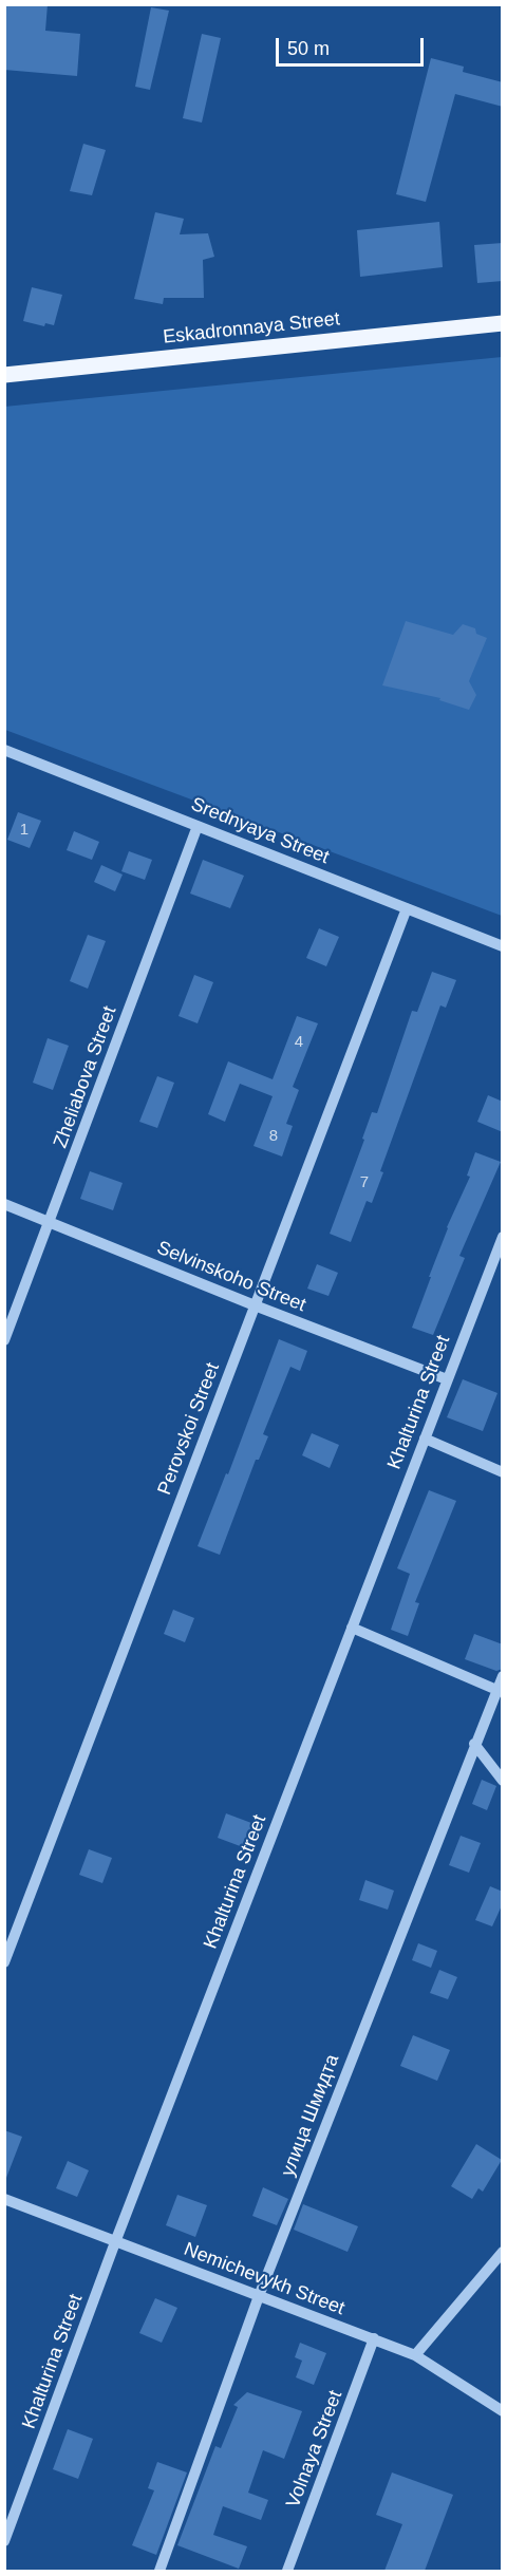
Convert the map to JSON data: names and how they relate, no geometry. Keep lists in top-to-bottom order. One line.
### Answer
{"streets":{"main road":["Eskadronnaya Street"],"street":["Srednyaya Street","Zheliabova Street","Selvinskoho Street","Khalturina Street","Perovskoi Street","улица Шмидта","Nemichevykh Street","Volnaya Street"]},"crossings":[["Srednyaya Street","Zheliabova Street"],["Srednyaya Street","Perovskoi Street"],["Zheliabova Street","Selvinskoho Street"],["Selvinskoho Street","Khalturina Street"],["Selvinskoho Street","Perovskoi Street"],["Khalturina Street","Nemichevykh Street"],["улица Шмидта","Nemichevykh Street"],["Nemichevykh Street","Volnaya Street"]],"house_numbers":["1","4","8","7"],"scale_bar":"50 m"}
